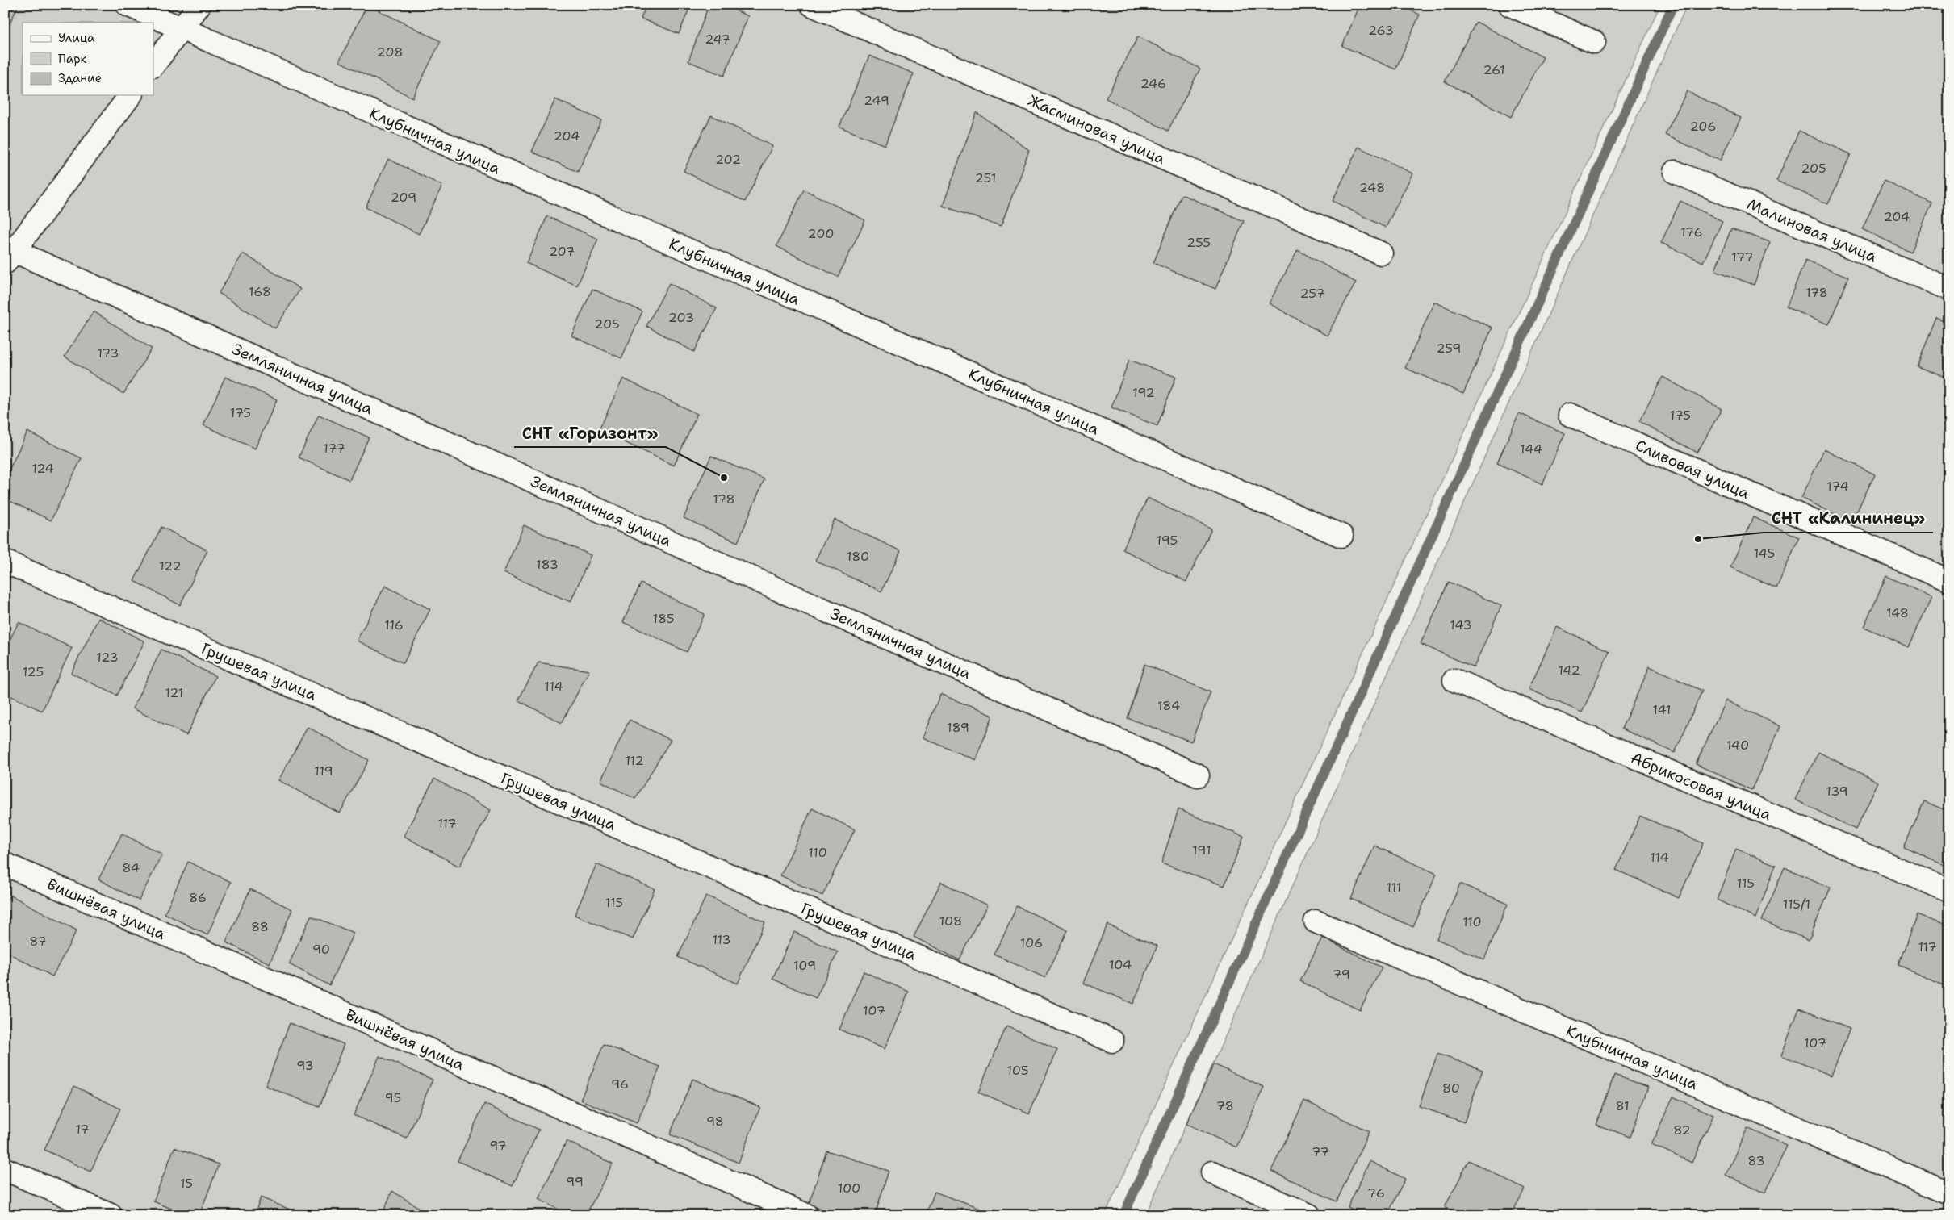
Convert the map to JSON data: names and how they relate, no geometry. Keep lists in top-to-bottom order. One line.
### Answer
{"streets":{"street":["Жасминовая улица","Клубничная улица","Малиновая улица","Земляничная улица","Сливовая улица","Грушевая улица","Абрикосовая улица","Вишнёвая улица"]},"places":["СНТ «Горизонт»","СНТ «Калининец»"],"house_numbers":["263","247","208","261","246","249","206","204","202","205","251","248","209","204","176","200","255","207","177","168","178","257","203","205","259","173","192","175","175","177","144","124","174","178","195","145","180","183","122","148","185","116","143","123","142","125","114","121","184","141","189","140","112","119","139","117","191","110","114","84","115","111","86","115","115/1","108","110","88","113","87","106","117","90","104","109","79","107","107","93","105","96","80","95","78","81","98","17","82","97","77","83","99","15","100","76"],"legend":["Улица","Парк","Здание"]}
